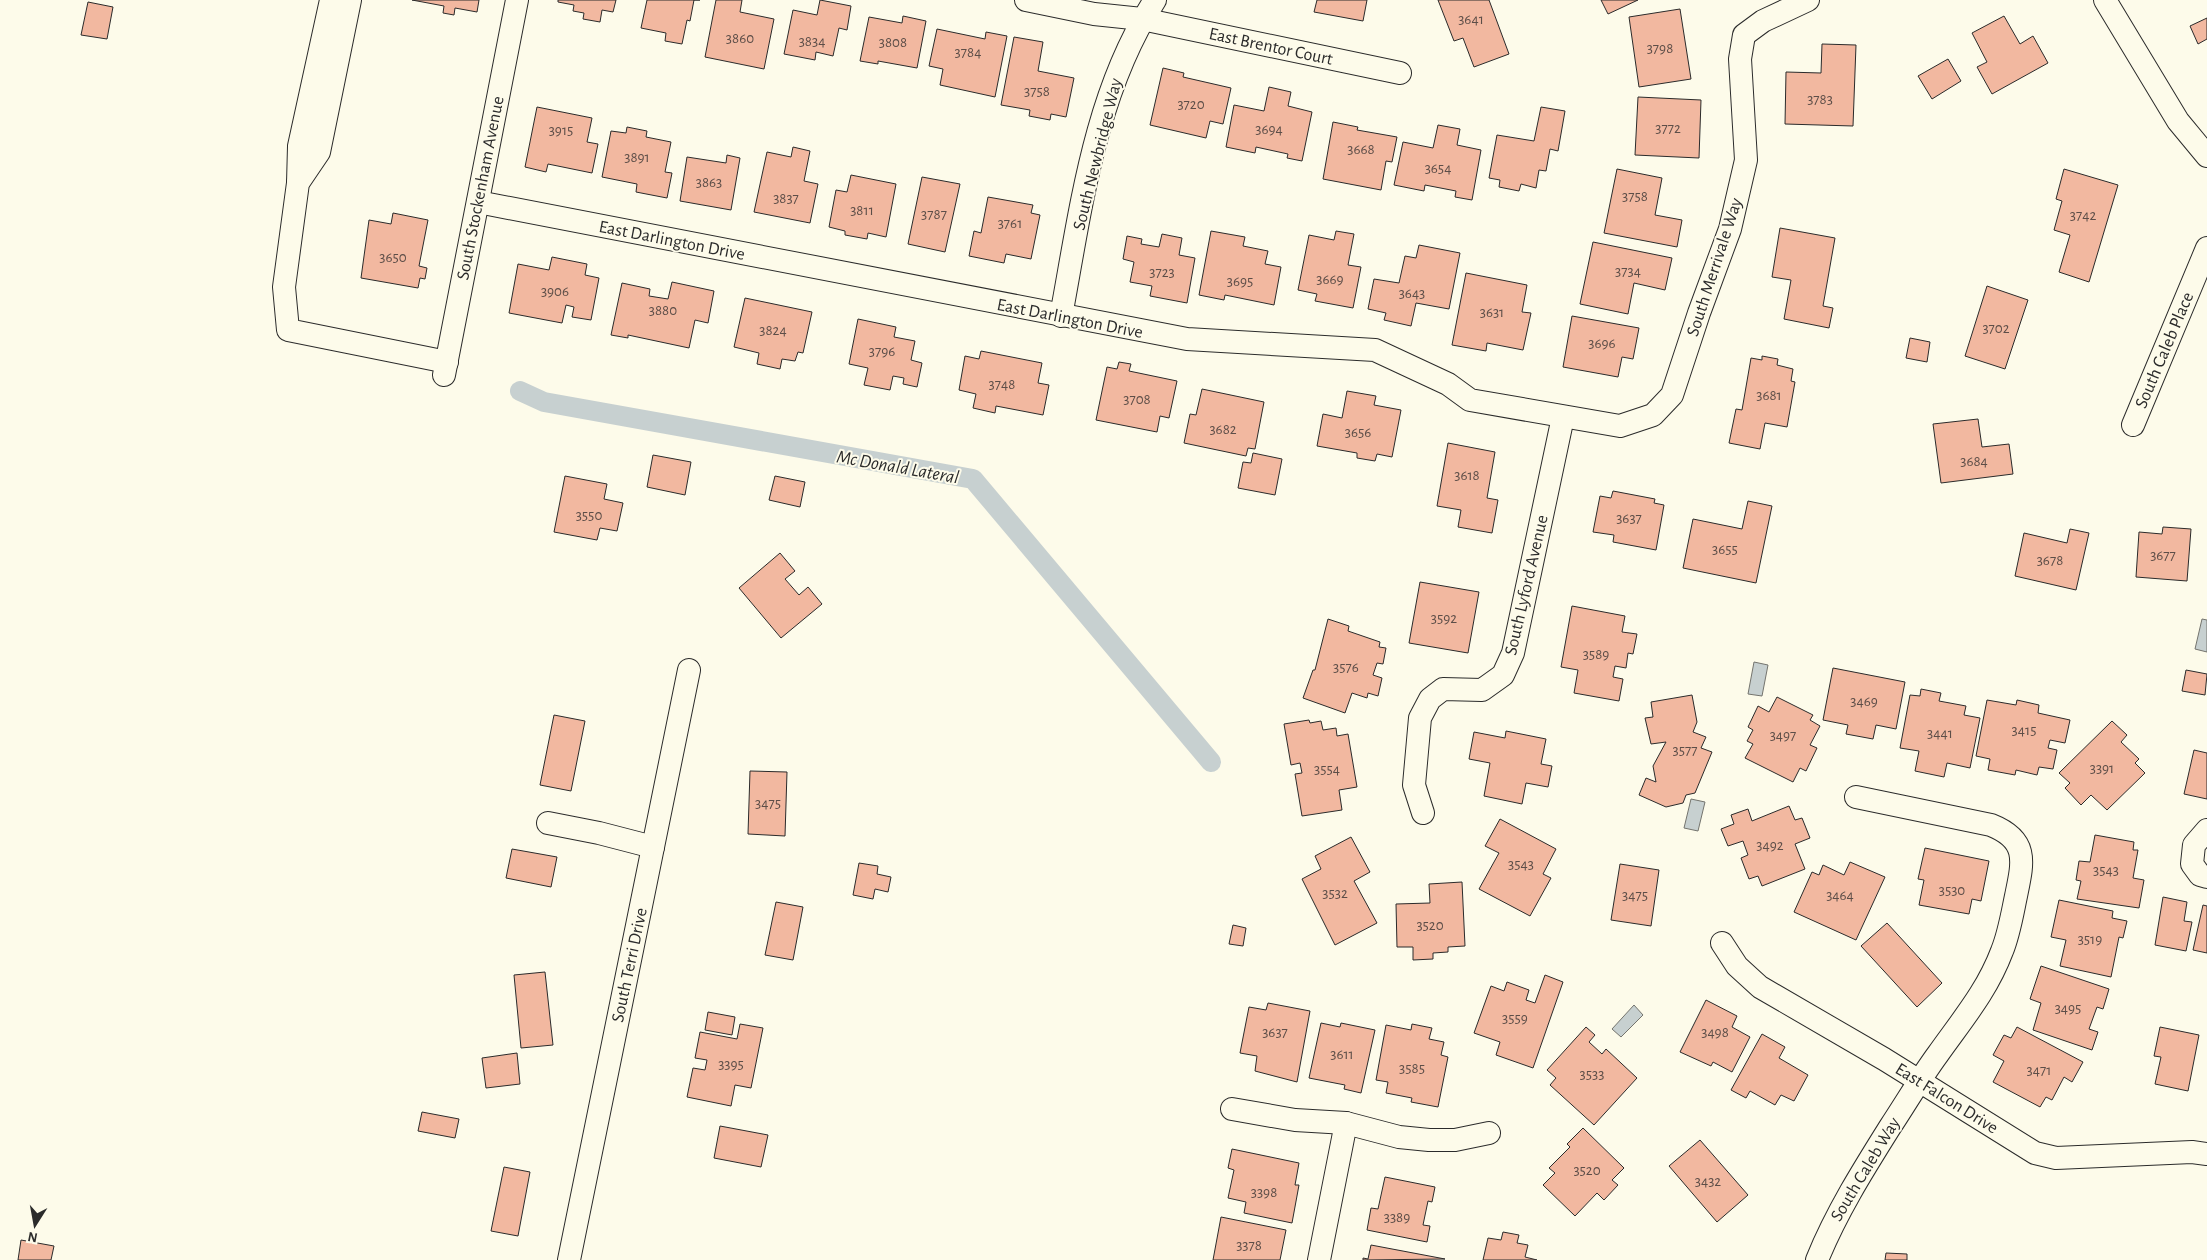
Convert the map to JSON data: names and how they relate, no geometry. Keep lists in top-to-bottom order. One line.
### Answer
{"streets":{"street":["East Brentor Court","South Newbridge Way","South Stockenham Avenue","East Darlington Drive","South Merrivale Way","South Caleb Place","South Lyford Avenue","South Terri Drive","East Falcon Drive","South Caleb Way"]},"crossings":[["East Brentor Court","South Newbridge Way"],["South Newbridge Way","East Darlington Drive"],["South Stockenham Avenue","East Darlington Drive"],["East Darlington Drive","South Merrivale Way"],["East Darlington Drive","South Lyford Avenue"],["East Falcon Drive","South Caleb Way"]],"water":["Mc Donald Lateral"],"house_numbers":["3641","3860","3834","3808","3798","3784","3758","3783","3720","3772","3694","3915","3668","3891","3654","3863","3758","3837","3811","3787","3742","3761","3650","3734","3723","3669","3695","3906","3643","3880","3631","3702","3824","3696","3796","3748","3681","3708","3682","3656","3684","3618","3550","3637","3655","3677","3678","3592","3589","3576","3469","3415","3441","3497","3577","3391","3554","3475","3492","3543","3543","3530","3532","3475","3464","3520","3519","3495","3559","3637","3498","3611","3395","3585","3471","3533","3520","3432","3398","3389","3378"],"north":"bottom"}
